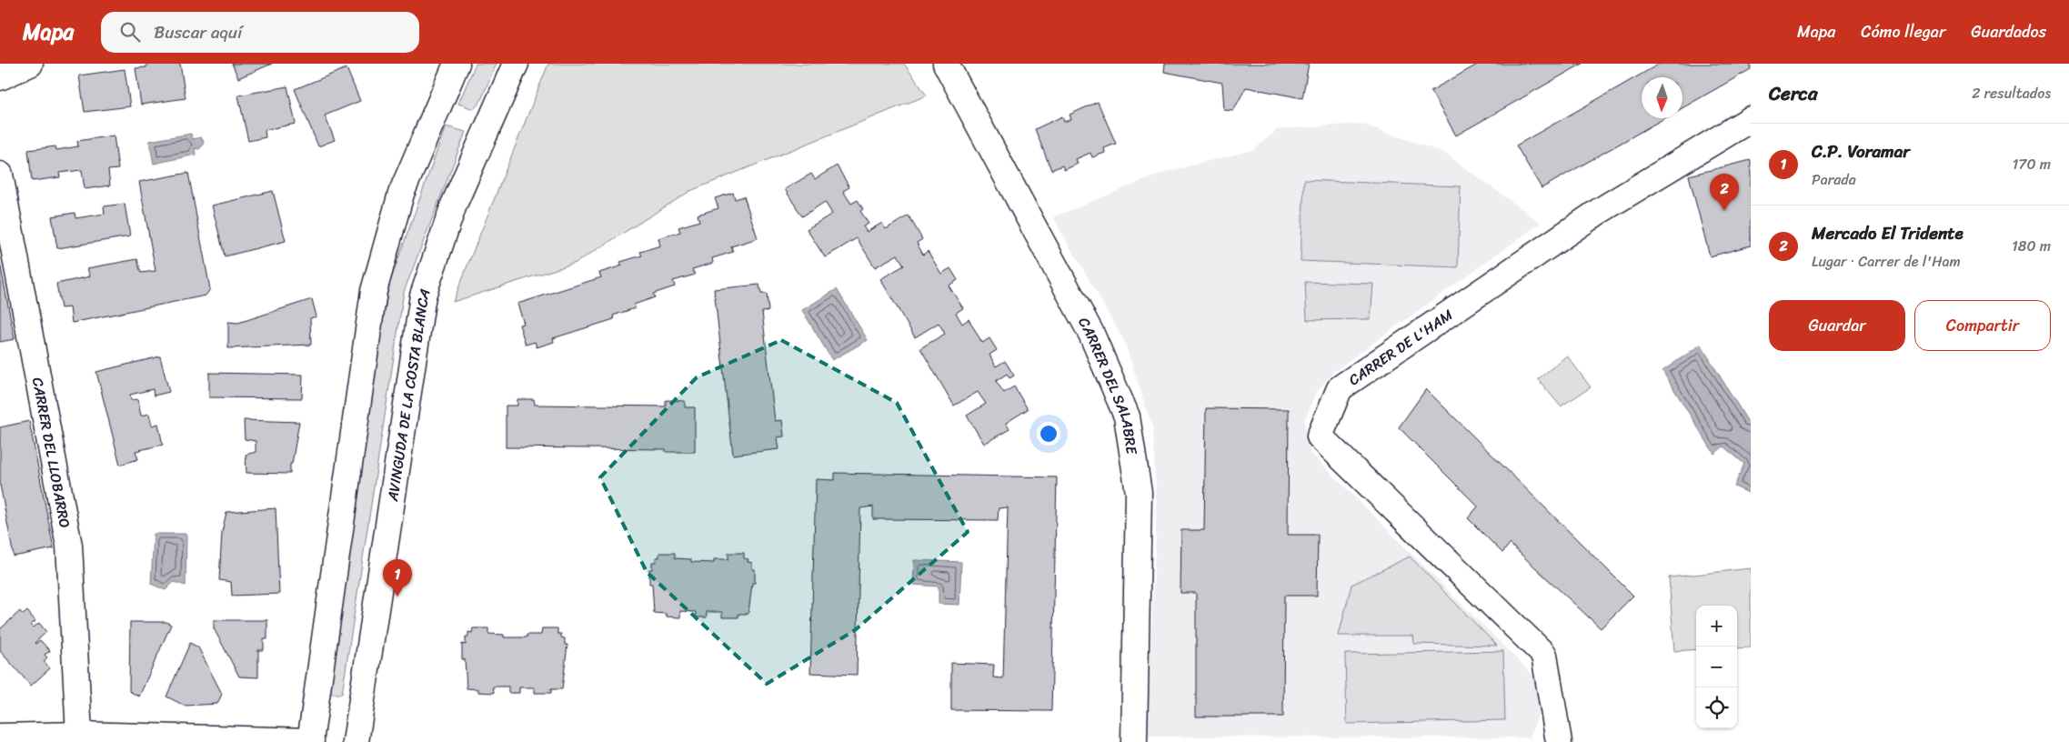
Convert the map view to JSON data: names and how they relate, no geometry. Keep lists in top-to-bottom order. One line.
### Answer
{"streets":{"street":["CARRER DE L'HAM","CARRER DEL SALABRE","AVINGUDA DE LA COSTA BLANCA","CARRER DEL LLOBARRO"]},"north":"bottom","page":{"header":"Mapa","search":"Buscar aquí","nav":["Mapa","Cómo llegar","Guardados"],"heading":["Cerca","2 resultados"],"list":[{"mark":"1","name":"C.P. Voramar","note":"Parada","value":"170 m"},{"mark":"2","name":"Mercado El Tridente","note":"Lugar · Carrer de l'Ham","value":"180 m"}],"pins":["2","1"],"buttons":["Guardar","Compartir"],"map_buttons":["+","−"]}}
